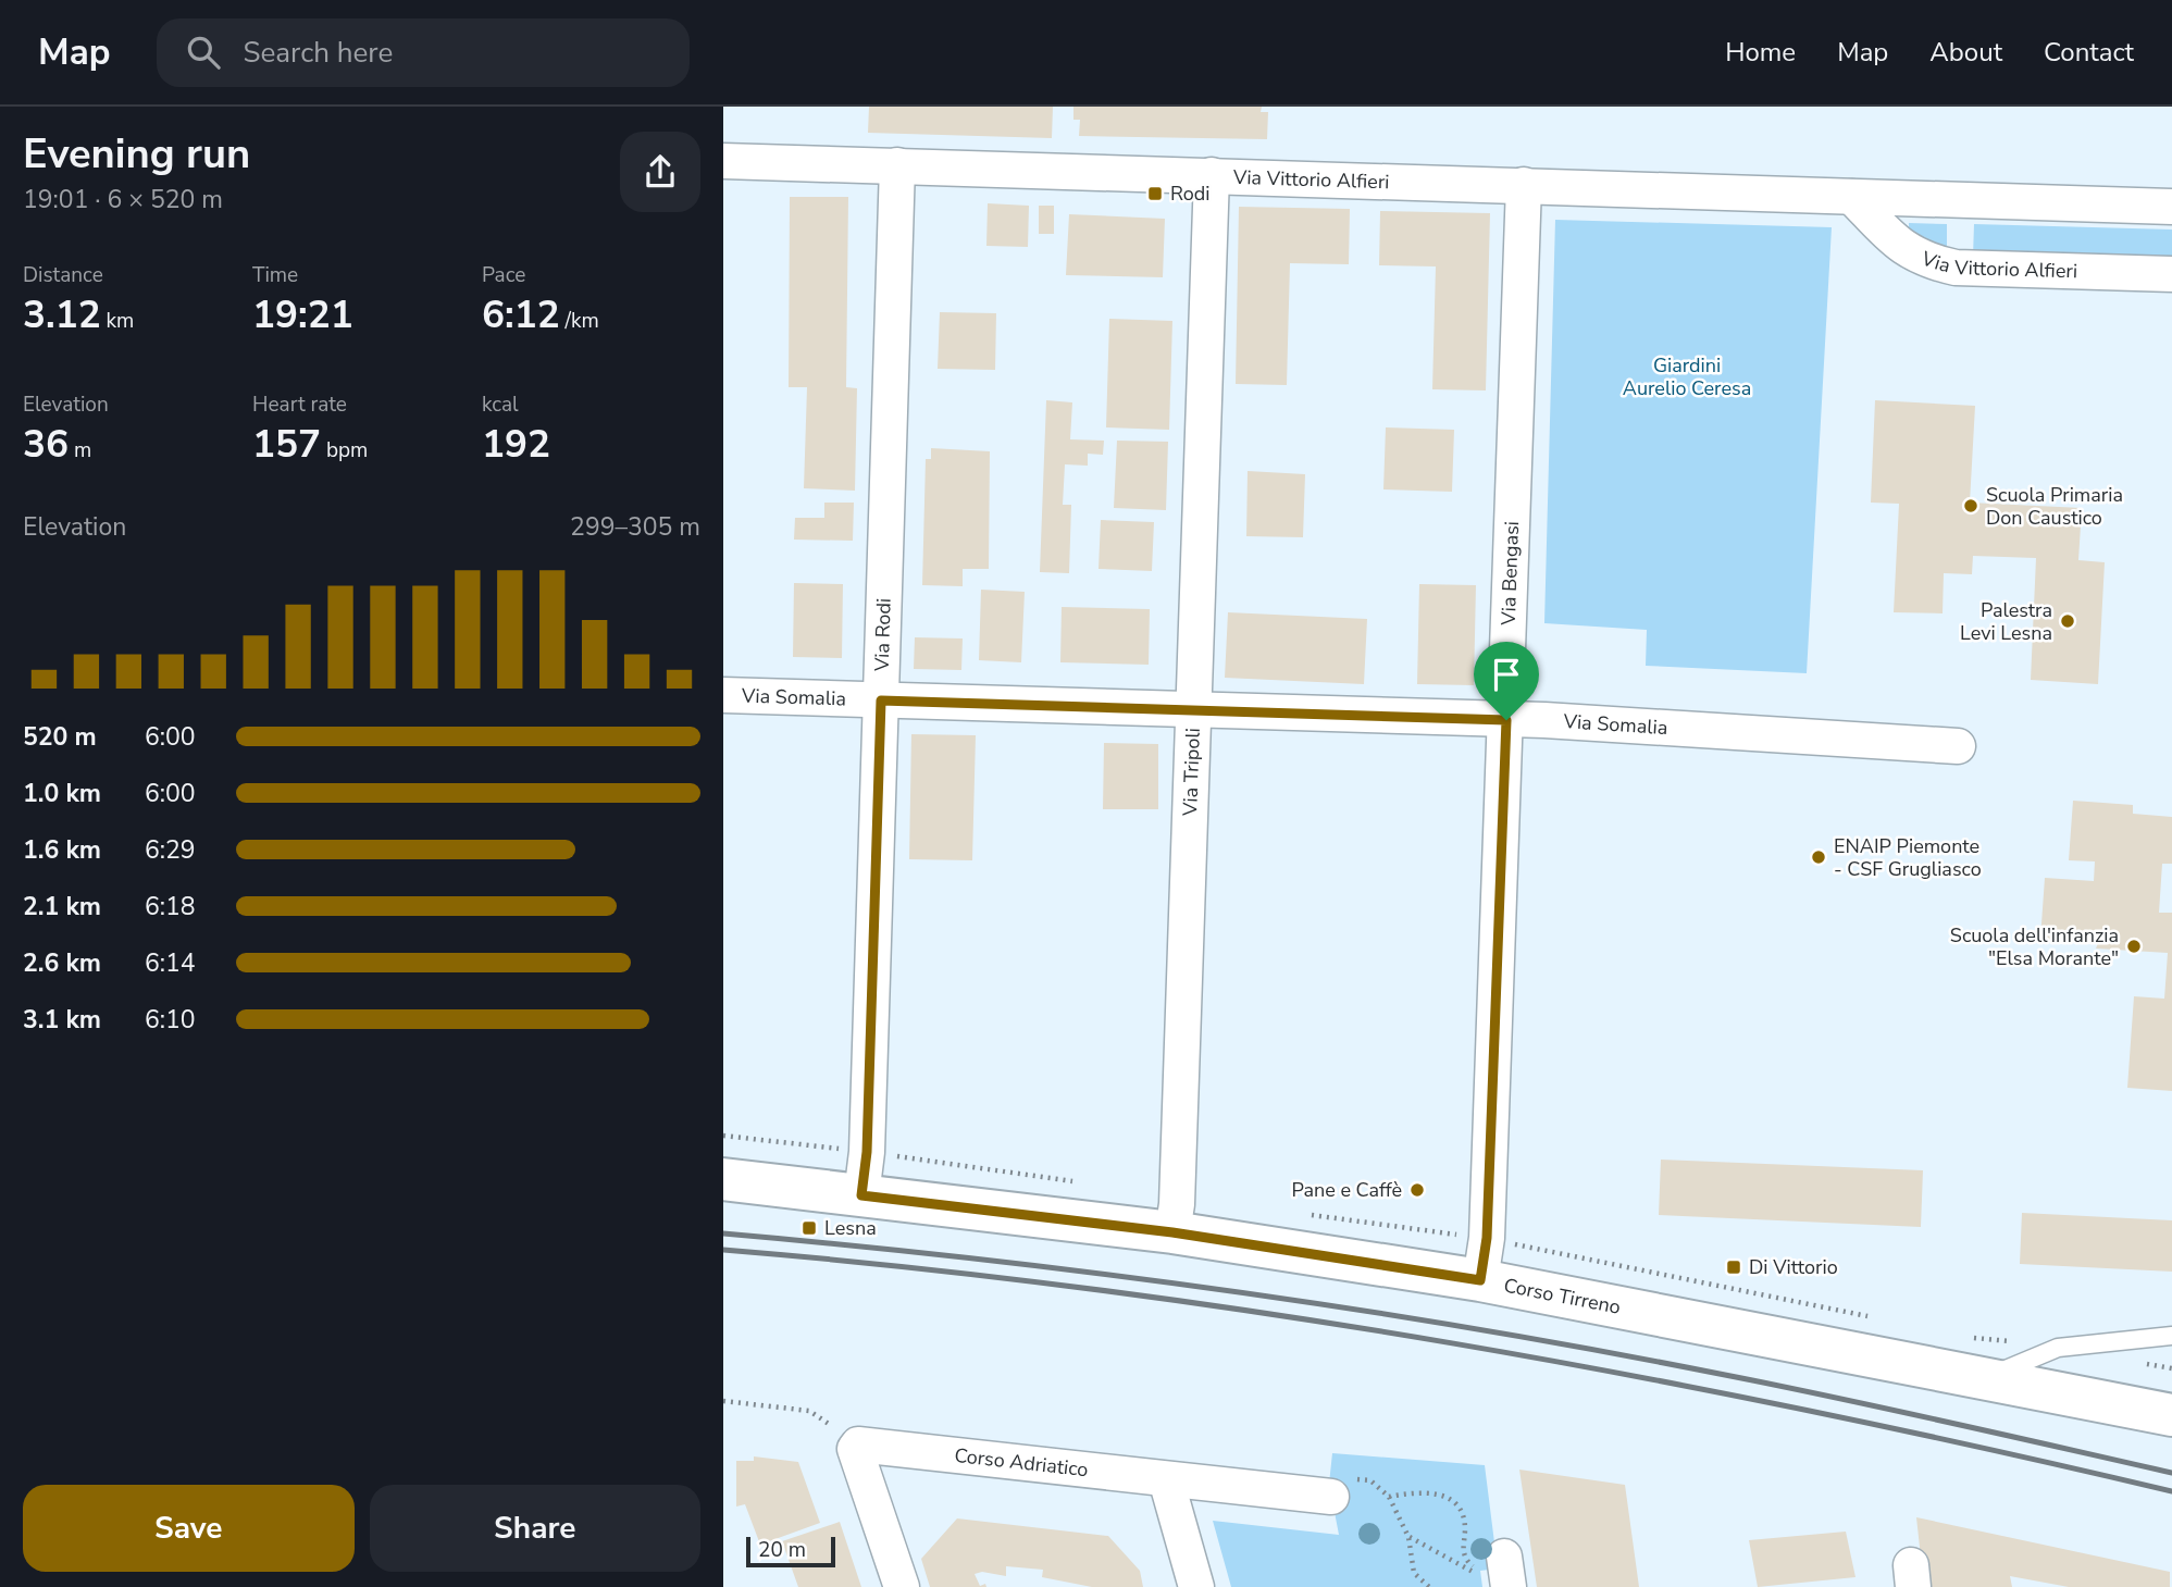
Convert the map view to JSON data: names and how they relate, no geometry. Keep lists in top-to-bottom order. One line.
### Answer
{"streets":{"street":["Via Vittorio Alfieri","Via Bengasi","Via Rodi","Via Somalia","Via Tripoli","Corso Tirreno","Corso Adriatico"]},"crossings":[["Via Vittorio Alfieri","Via Bengasi"],["Via Vittorio Alfieri","Via Rodi"],["Via Vittorio Alfieri","Via Tripoli"],["Via Bengasi","Via Somalia"],["Via Bengasi","Corso Tirreno"],["Via Rodi","Via Somalia"],["Via Rodi","Corso Tirreno"],["Via Somalia","Via Tripoli"],["Via Tripoli","Corso Tirreno"]],"parks":["Giardini Aurelio Ceresa"],"places":{"transit":["Rodi","Lesna","Di Vittorio"],"other":["Scuola Primaria Don Caustico","Palestra Levi Lesna","ENAIP Piemonte - CSF Grugliasco","Scuola dell'infanzia \"Elsa Morante\"","Pane e Caffè"]},"scale_bar":"20 m","page":{"header":"Map","search":"Search here","nav":["Home","Map","About","Contact"],"heading":["Evening run","19:01 · 6 × 520 m"],"stats":[["Distance","3.12 km"],["Time","19:21"],["Pace","6:12 /km"],["Elevation","36 m"],["Heart rate","157 bpm"],["kcal","192"]],"chart":["Elevation","299–305 m"],"list":[{"name":"520 m","note":"6:00"},{"name":"1.0 km","note":"6:00"},{"name":"1.6 km","note":"6:29"},{"name":"2.1 km","note":"6:18"},{"name":"2.6 km","note":"6:14"},{"name":"3.1 km","note":"6:10"}],"buttons":["Save","Share"],"scale":"20 m"}}
